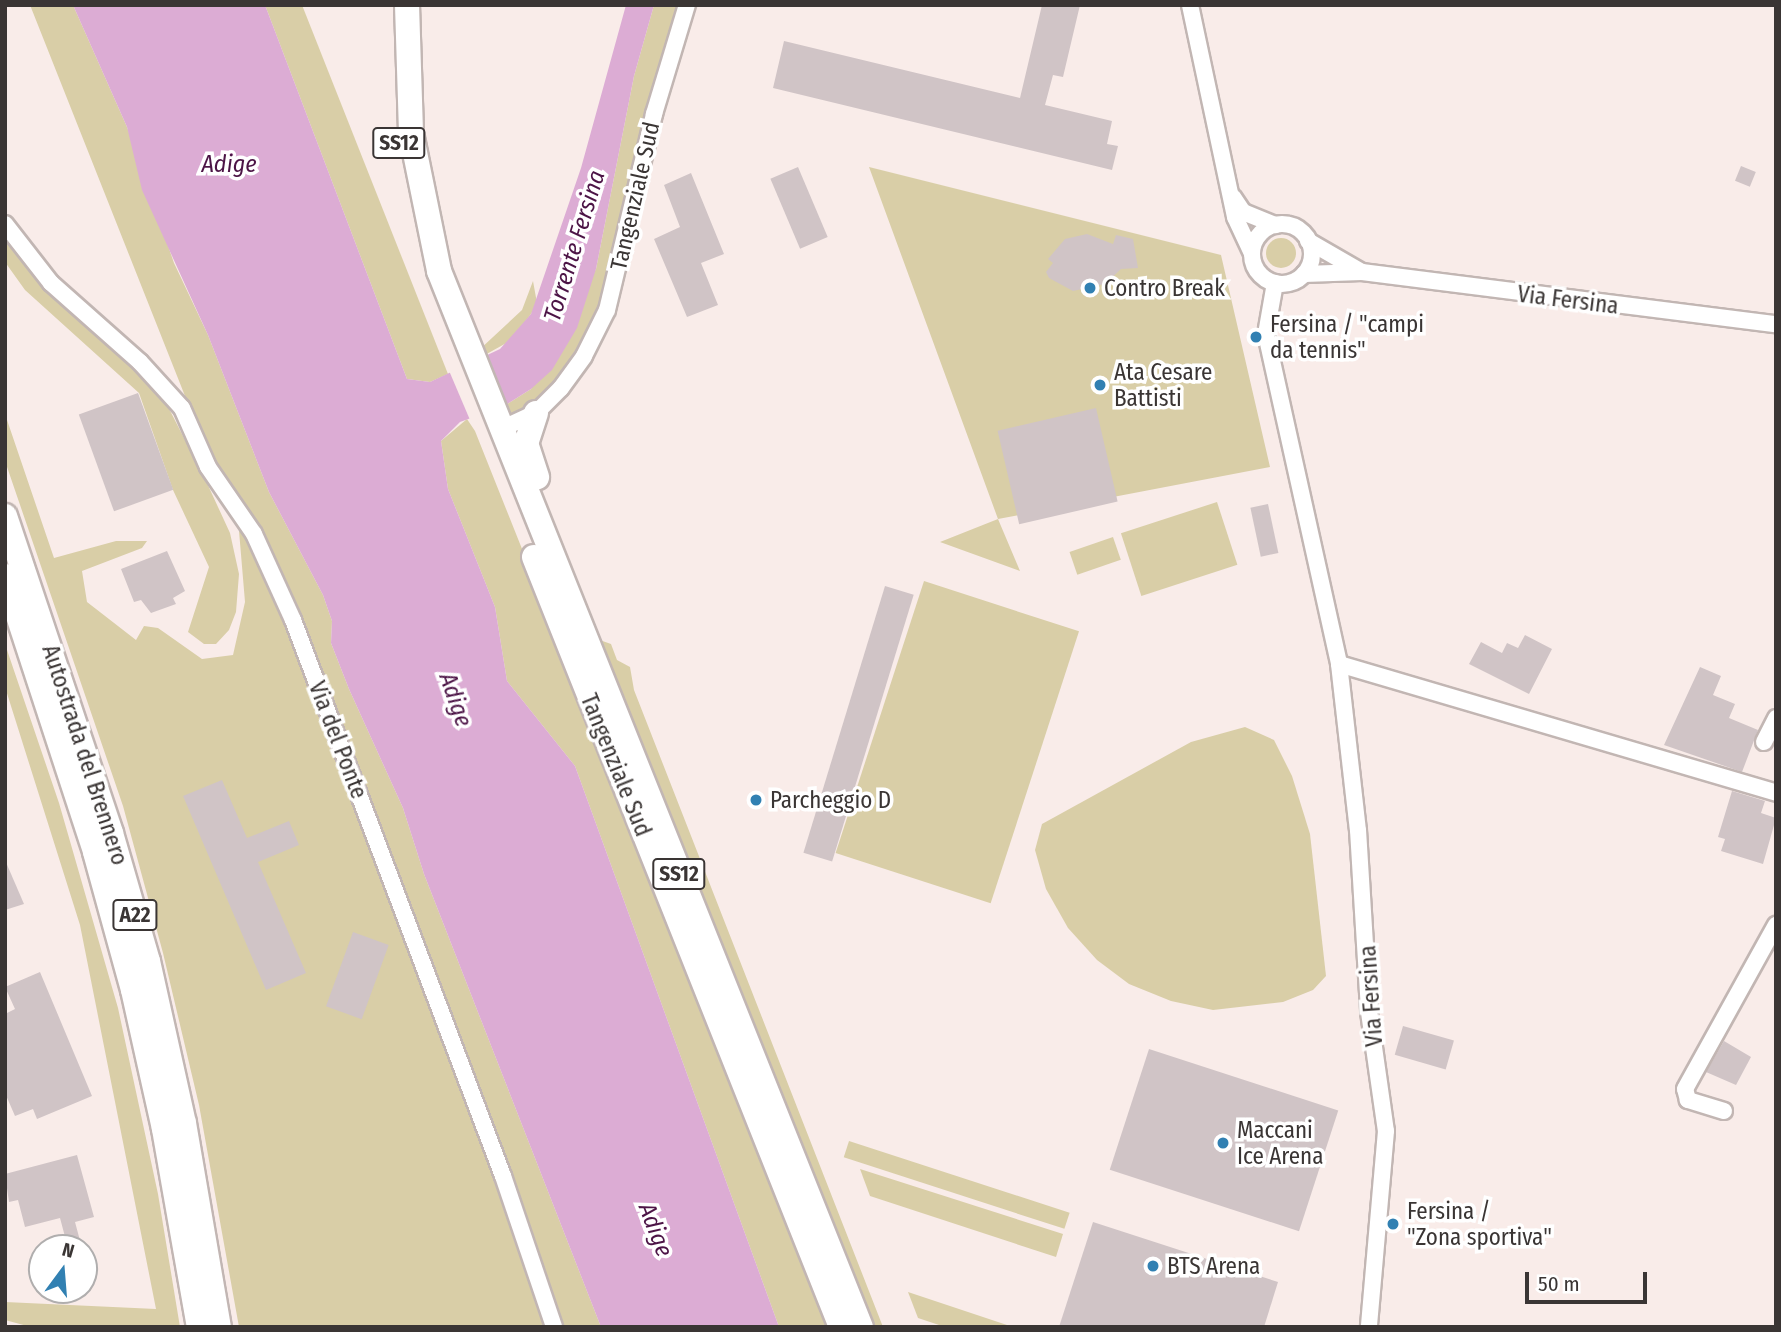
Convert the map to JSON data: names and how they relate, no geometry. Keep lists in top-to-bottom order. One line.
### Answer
{"streets":{"highway":["SS12","Tangenziale Sud","Autostrada del Brennero","A22"],"street":["Via Fersina","Via del Ponte"]},"crossings":[["SS12","Tangenziale Sud"]],"water":["Adige","Torrente Fersina"],"places":["Contro Break","Fersina / \"campi da tennis\"","Ata Cesare Battisti","Parcheggio D","Maccani Ice Arena","Fersina / \"Zona sportiva\"","BTS Arena"],"scale_bar":"50 m","north":"top"}
